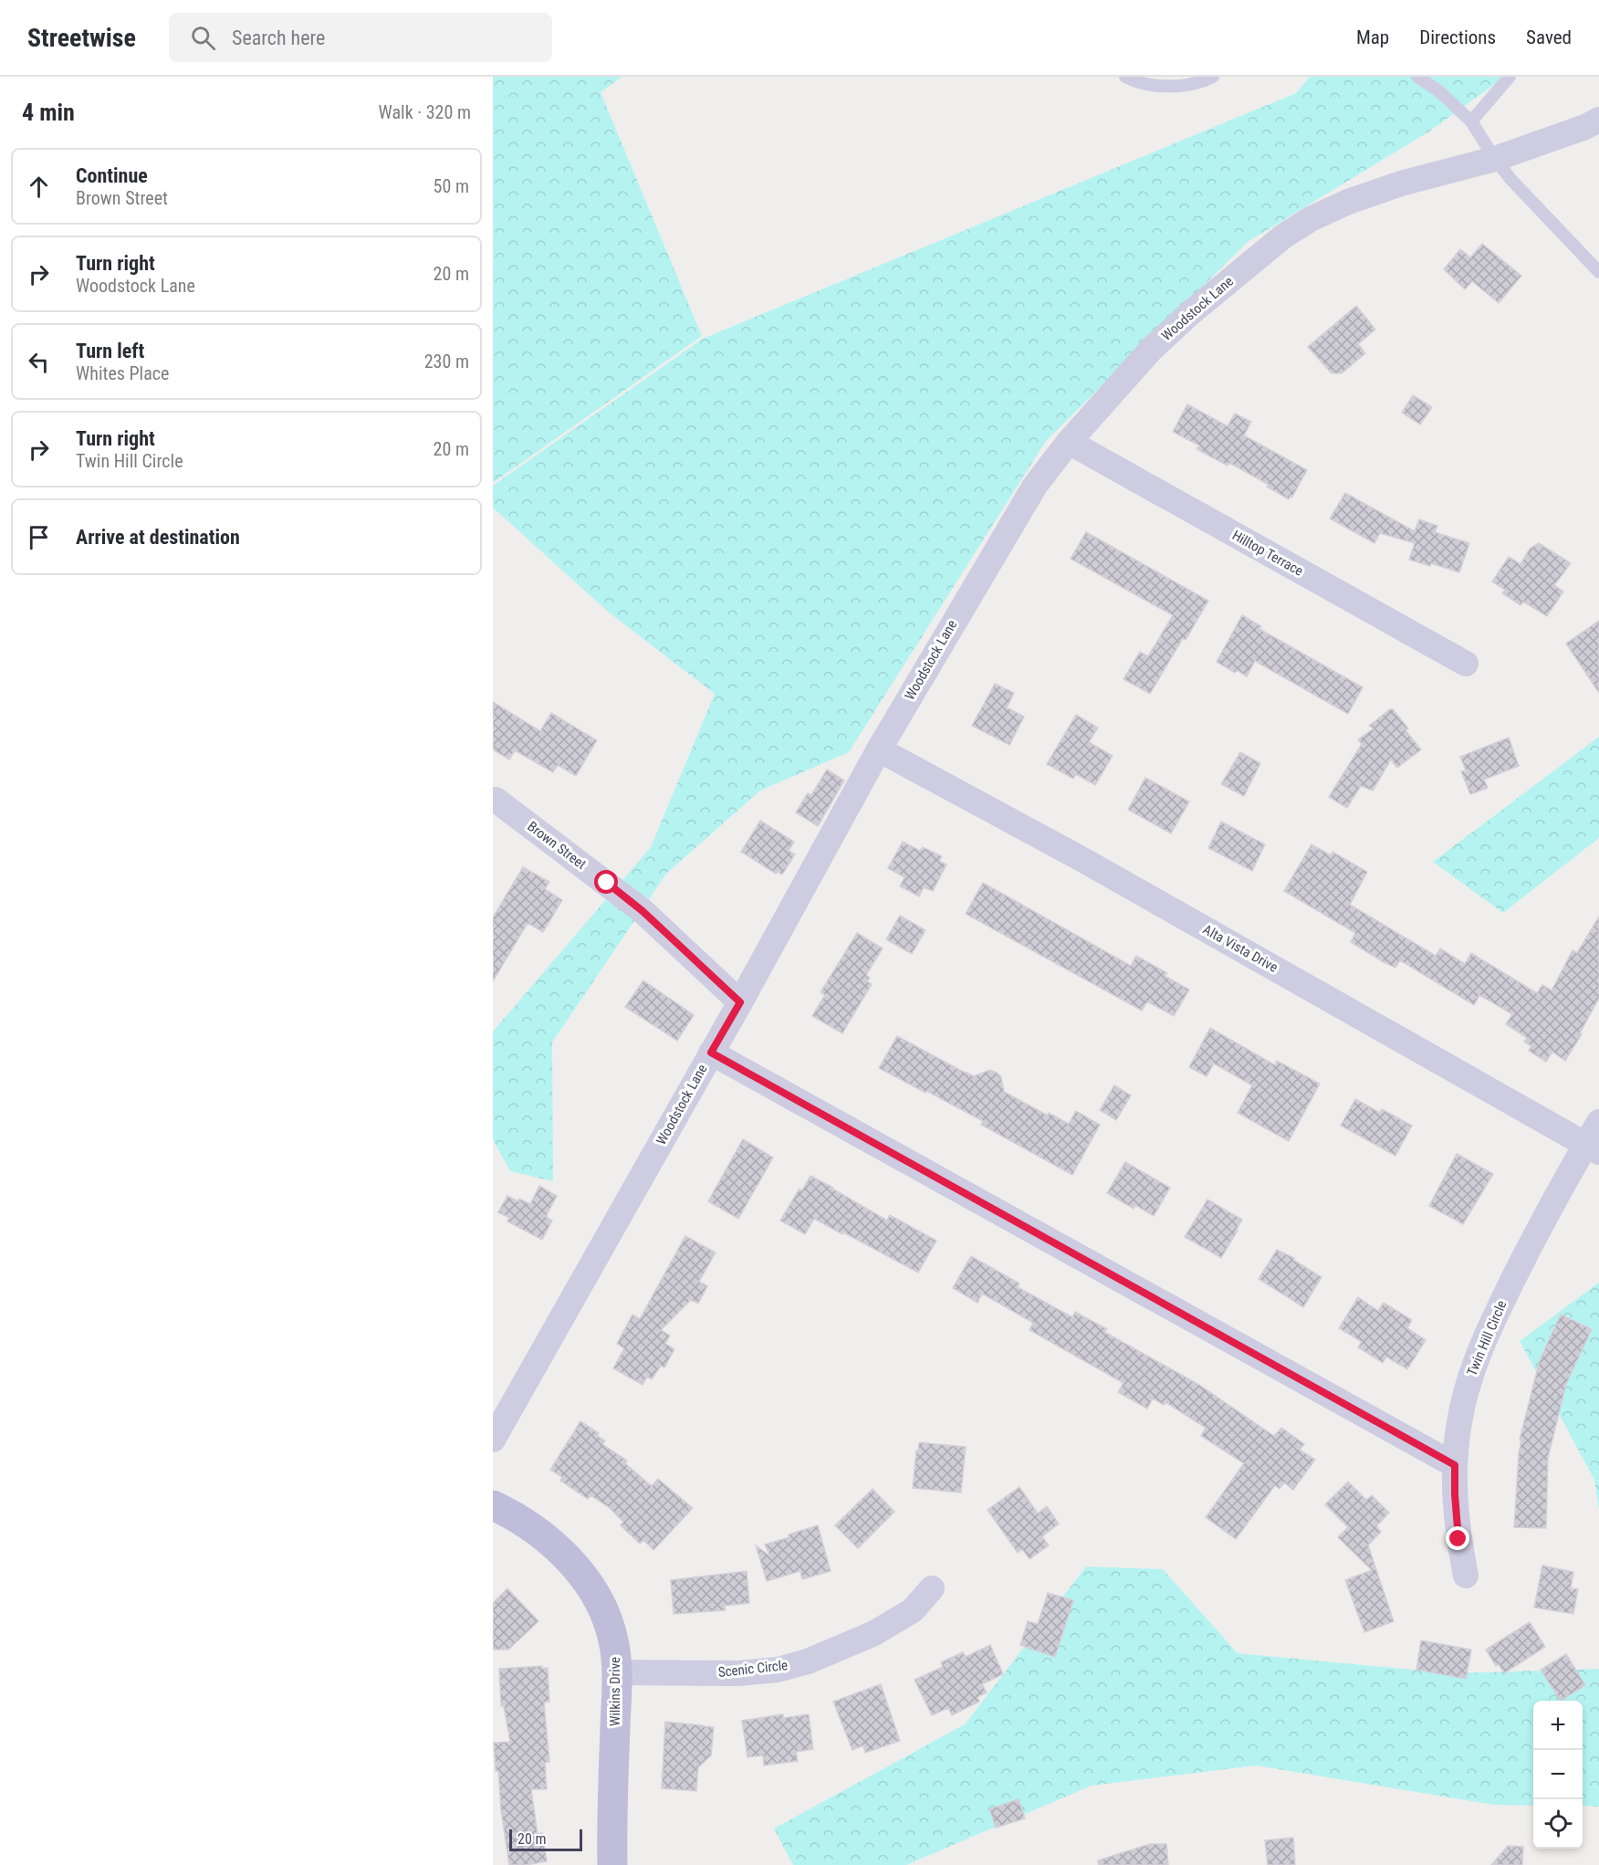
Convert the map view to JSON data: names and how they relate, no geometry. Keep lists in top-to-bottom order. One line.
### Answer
{"streets":{"street":["Woodstock Lane","Hilltop Terrace","Brown Street","Alta Vista Drive","Twin Hill Circle","Scenic Circle","Wilkins Drive"]},"crossings":[["Woodstock Lane","Hilltop Terrace"],["Woodstock Lane","Brown Street"],["Woodstock Lane","Alta Vista Drive"],["Alta Vista Drive","Twin Hill Circle"],["Scenic Circle","Wilkins Drive"]],"scale_bar":"20 m","page":{"header":"Streetwise","search":"Search here","nav":["Map","Directions","Saved"],"heading":["4 min","Walk · 320 m"],"list":[["Continue","Brown Street","50 m"],["Turn right","Woodstock Lane","20 m"],["Turn left","Whites Place","230 m"],["Turn right","Twin Hill Circle","20 m"],"Arrive at destination"],"map_buttons":["+","−"],"scale":"20 m"}}
